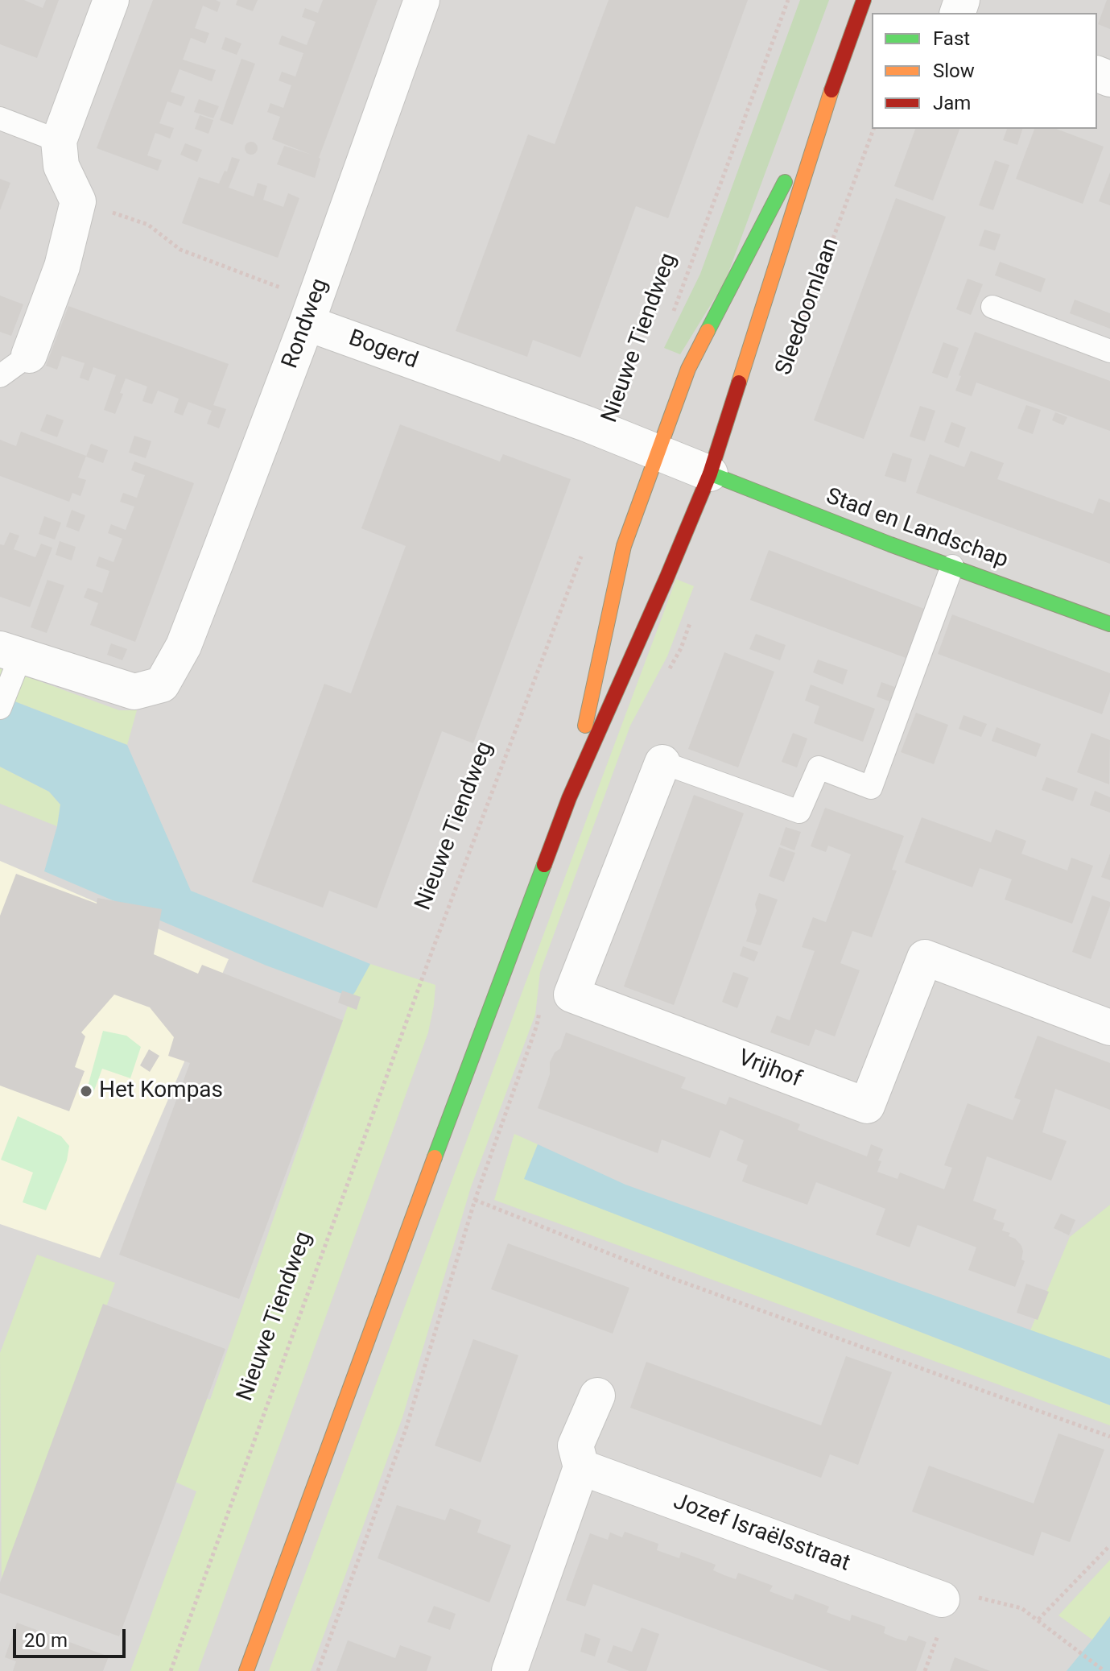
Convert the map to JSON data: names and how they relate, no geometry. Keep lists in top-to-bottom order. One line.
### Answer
{"streets":{"street":["Rondweg","Bogerd","Stad en Landschap","Vrijhof","Jozef Israëlsstraat"],"path":["Sleedoornlaan","Nieuwe Tiendweg"]},"crossings":[["Rondweg","Bogerd"],["Bogerd","Stad en Landschap"]],"places":["Het Kompas"],"legend":["Fast","Slow","Jam"],"scale_bar":"20 m"}
